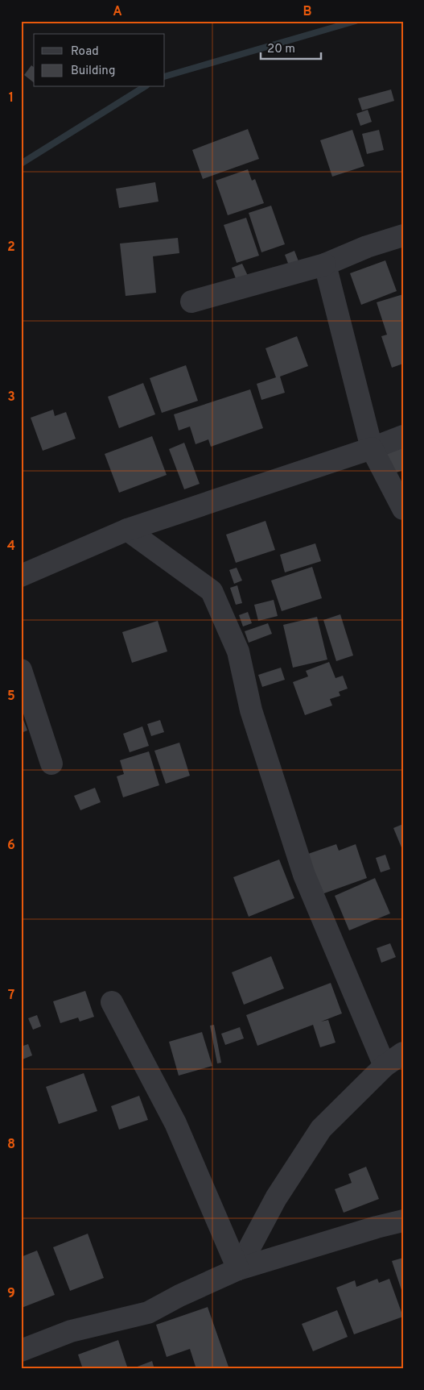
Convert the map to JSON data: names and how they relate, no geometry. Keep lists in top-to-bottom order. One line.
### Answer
{"legend":["Road","Building"],"scale_bar":"20 m","grid":{"columns":["A","B"],"rows":["1","2","3","4","5","6","7","8","9"]}}
